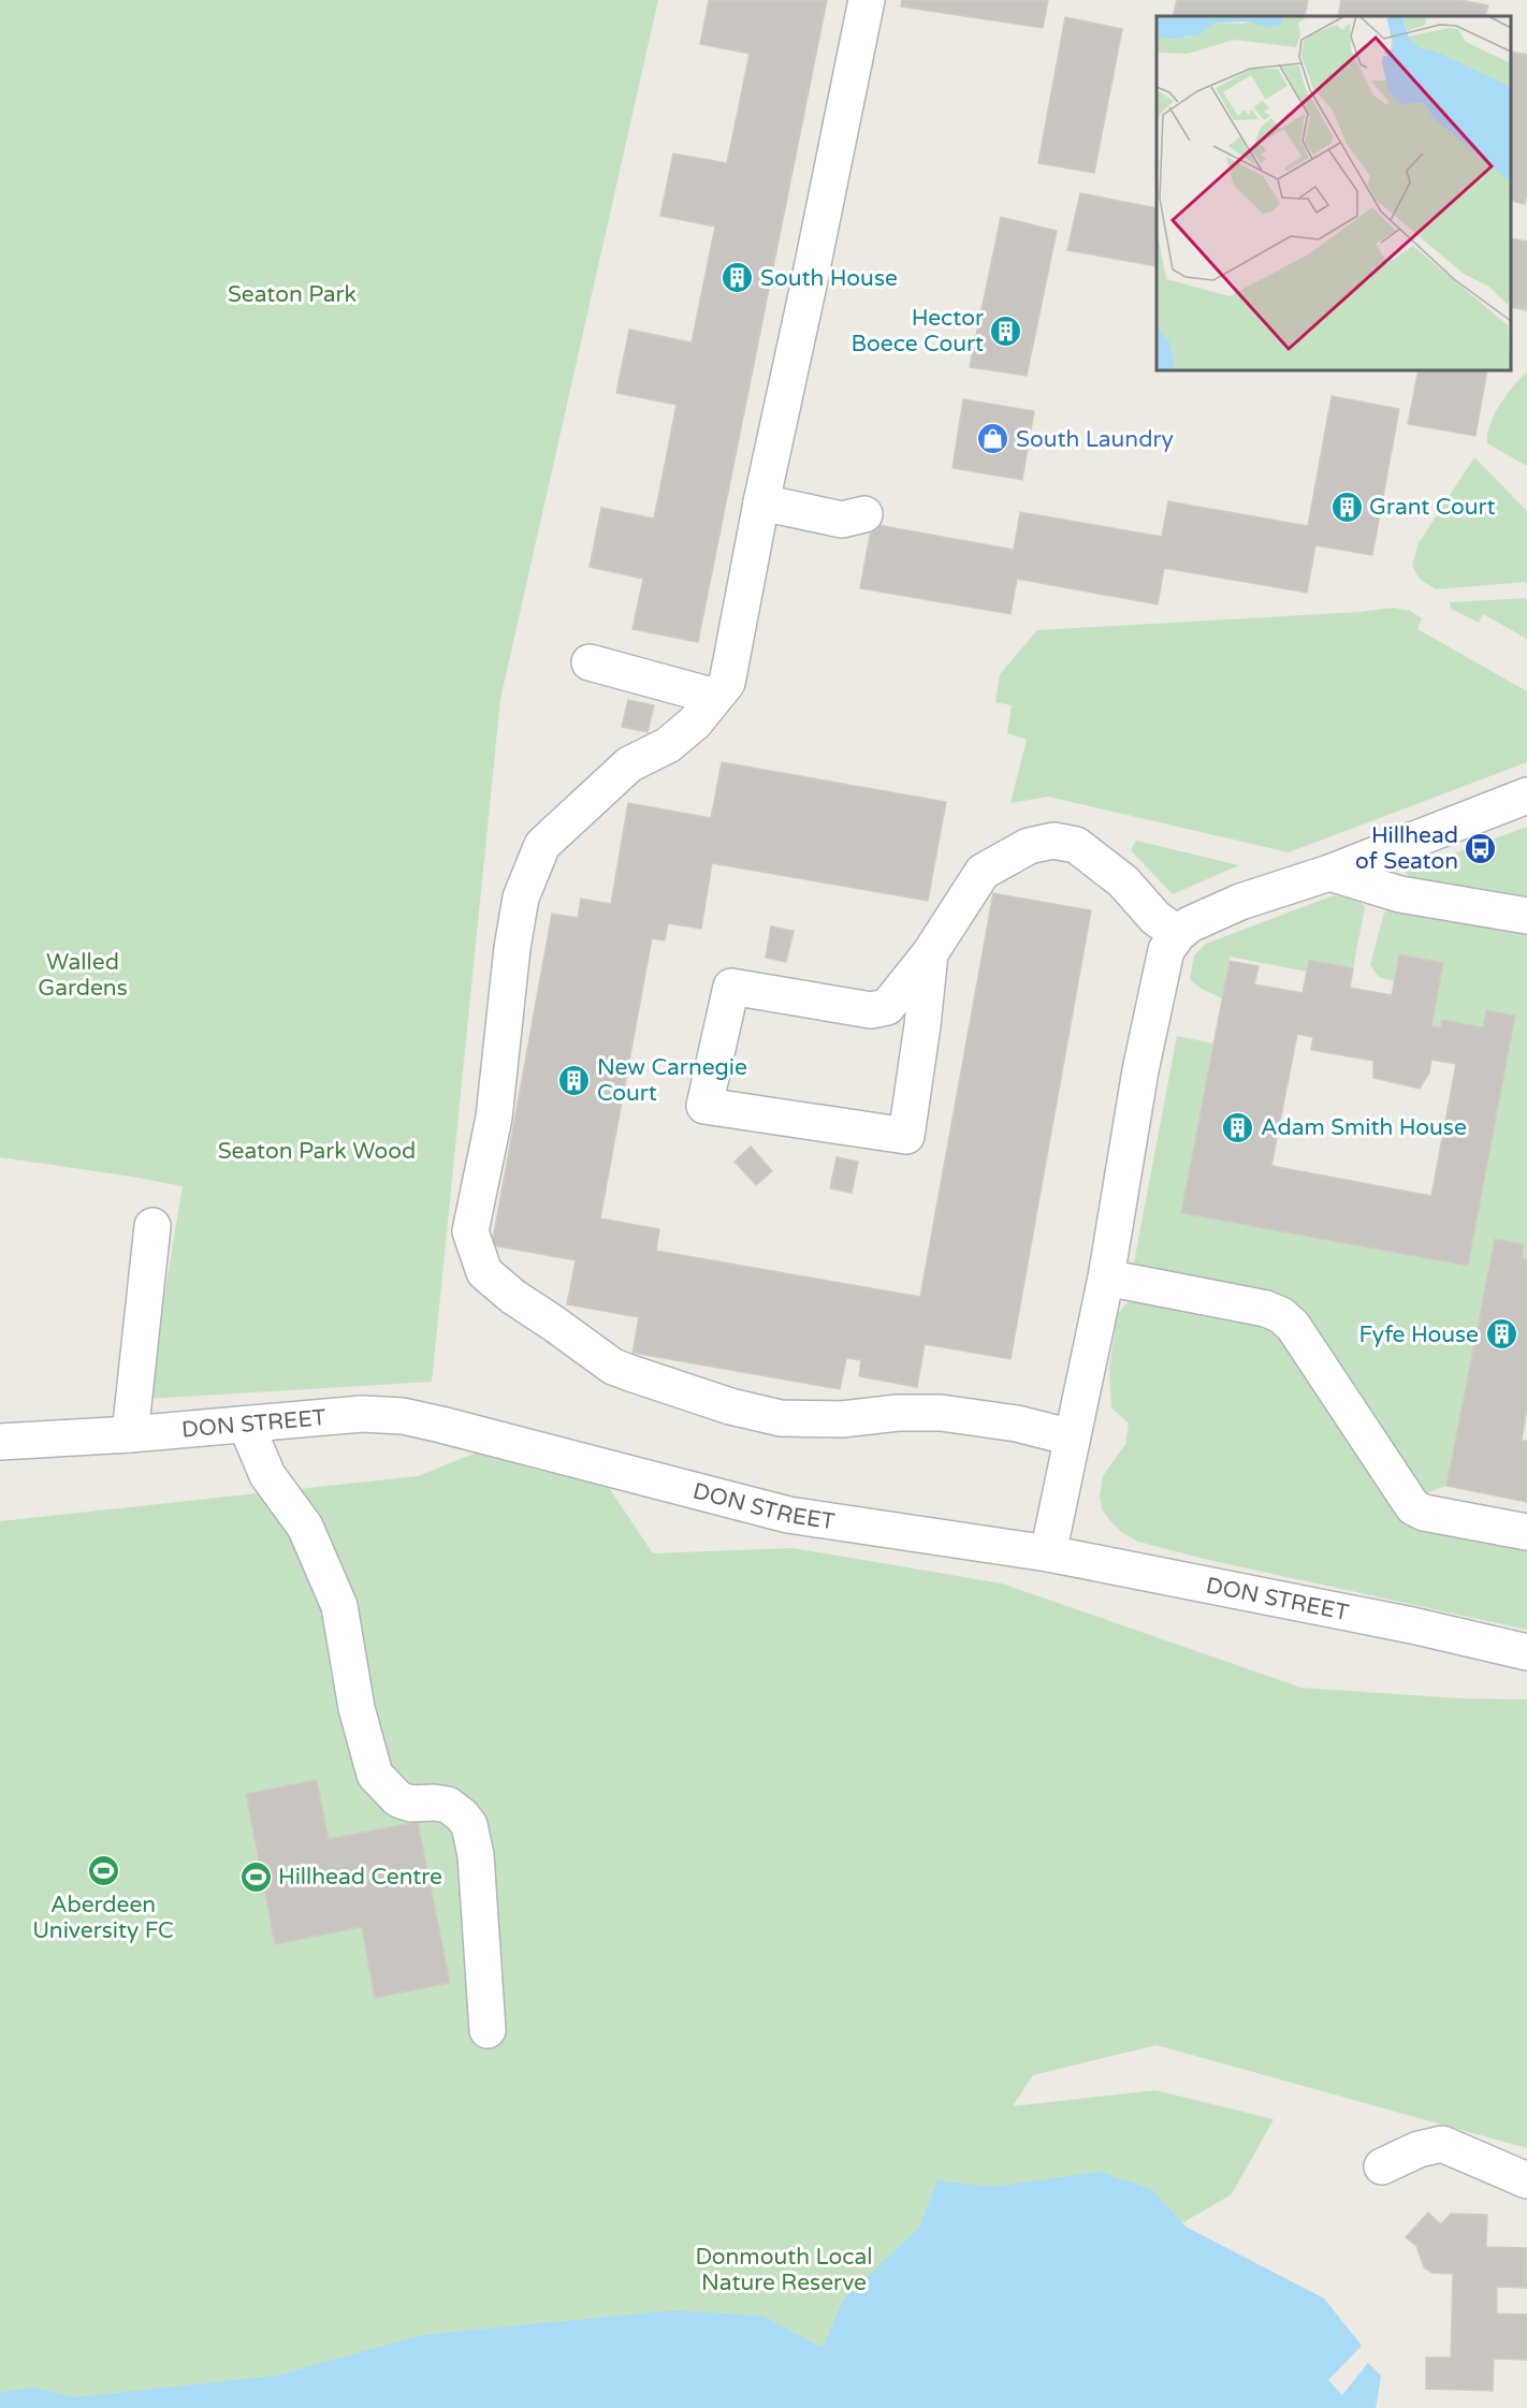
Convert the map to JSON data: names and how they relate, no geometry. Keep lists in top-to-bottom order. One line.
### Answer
{"streets":{"street":["DON STREET"]},"parks":["Seaton Park","Walled Gardens","Seaton Park Wood","Donmouth Local Nature Reserve"],"places":{"building":["South House","Hector Boece Court","Grant Court","New Carnegie Court","Adam Smith House","Fyfe House"],"shop":["South Laundry"],"bus stop":["Hillhead of Seaton"],"sports":["Aberdeen University FC","Hillhead Centre"]}}
